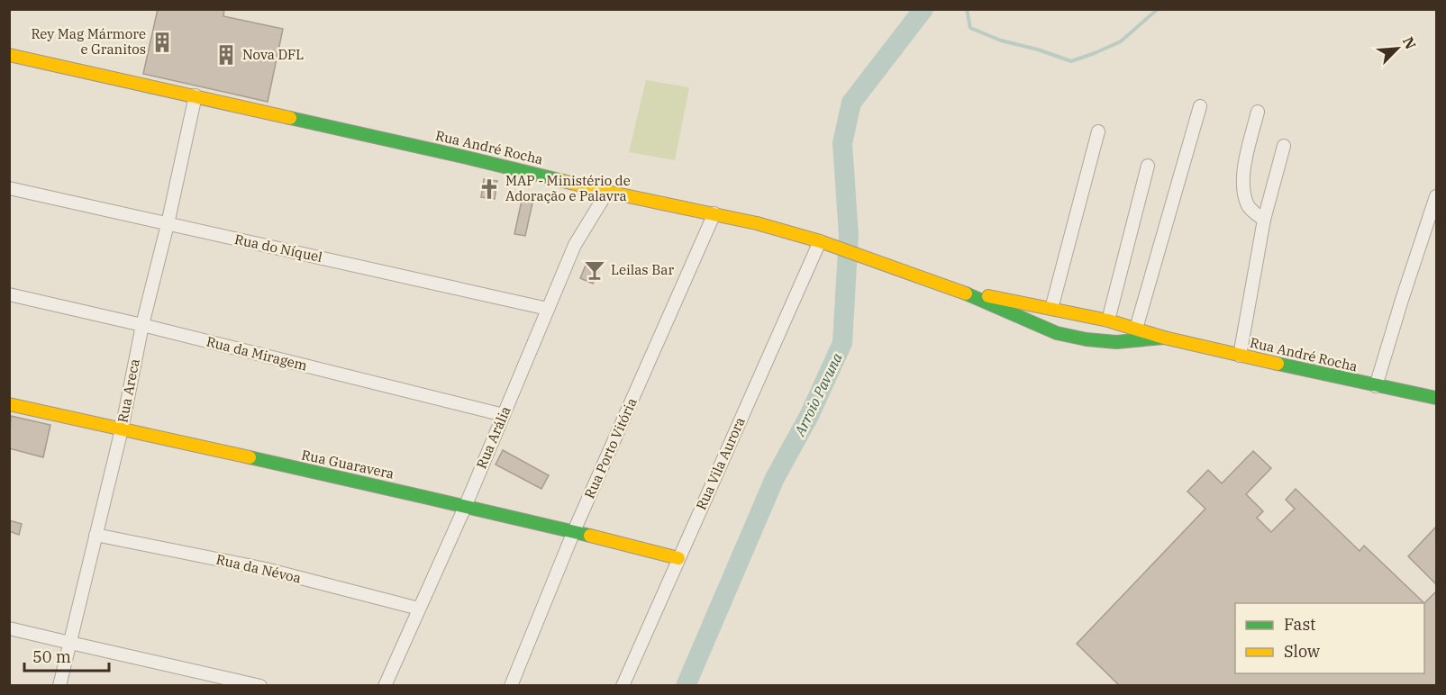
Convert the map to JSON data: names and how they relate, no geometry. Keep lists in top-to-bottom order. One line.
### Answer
{"streets":{"main road":["Rua André Rocha","Rua Guaravera"],"street":["Rua do Níquel","Rua da Miragem","Rua Areca","Rua Arália","Rua Porto Vitória","Rua Vila Aurora","Rua da Névoa"]},"crossings":[["Rua André Rocha","Rua Areca"],["Rua André Rocha","Rua Arália"],["Rua André Rocha","Rua Porto Vitória"],["Rua André Rocha","Rua Vila Aurora"],["Rua do Níquel","Rua Areca"],["Rua do Níquel","Rua Arália"],["Rua da Miragem","Rua Areca"],["Rua da Miragem","Rua Arália"],["Rua Areca","Rua Guaravera"],["Rua Areca","Rua da Névoa"],["Rua Arália","Rua Guaravera"],["Rua Arália","Rua da Névoa"],["Rua Porto Vitória","Rua Guaravera"],["Rua Vila Aurora","Rua Guaravera"]],"water":["Arroio Pavuna"],"places":{"building":["Rey Mag Mármore e Granitos","Nova DFL"],"church":["MAP - Ministério de Adoração e Palavra"],"bar":["Leilas Bar"]},"legend":["Fast","Slow"],"scale_bar":"50 m","north":"top right"}
